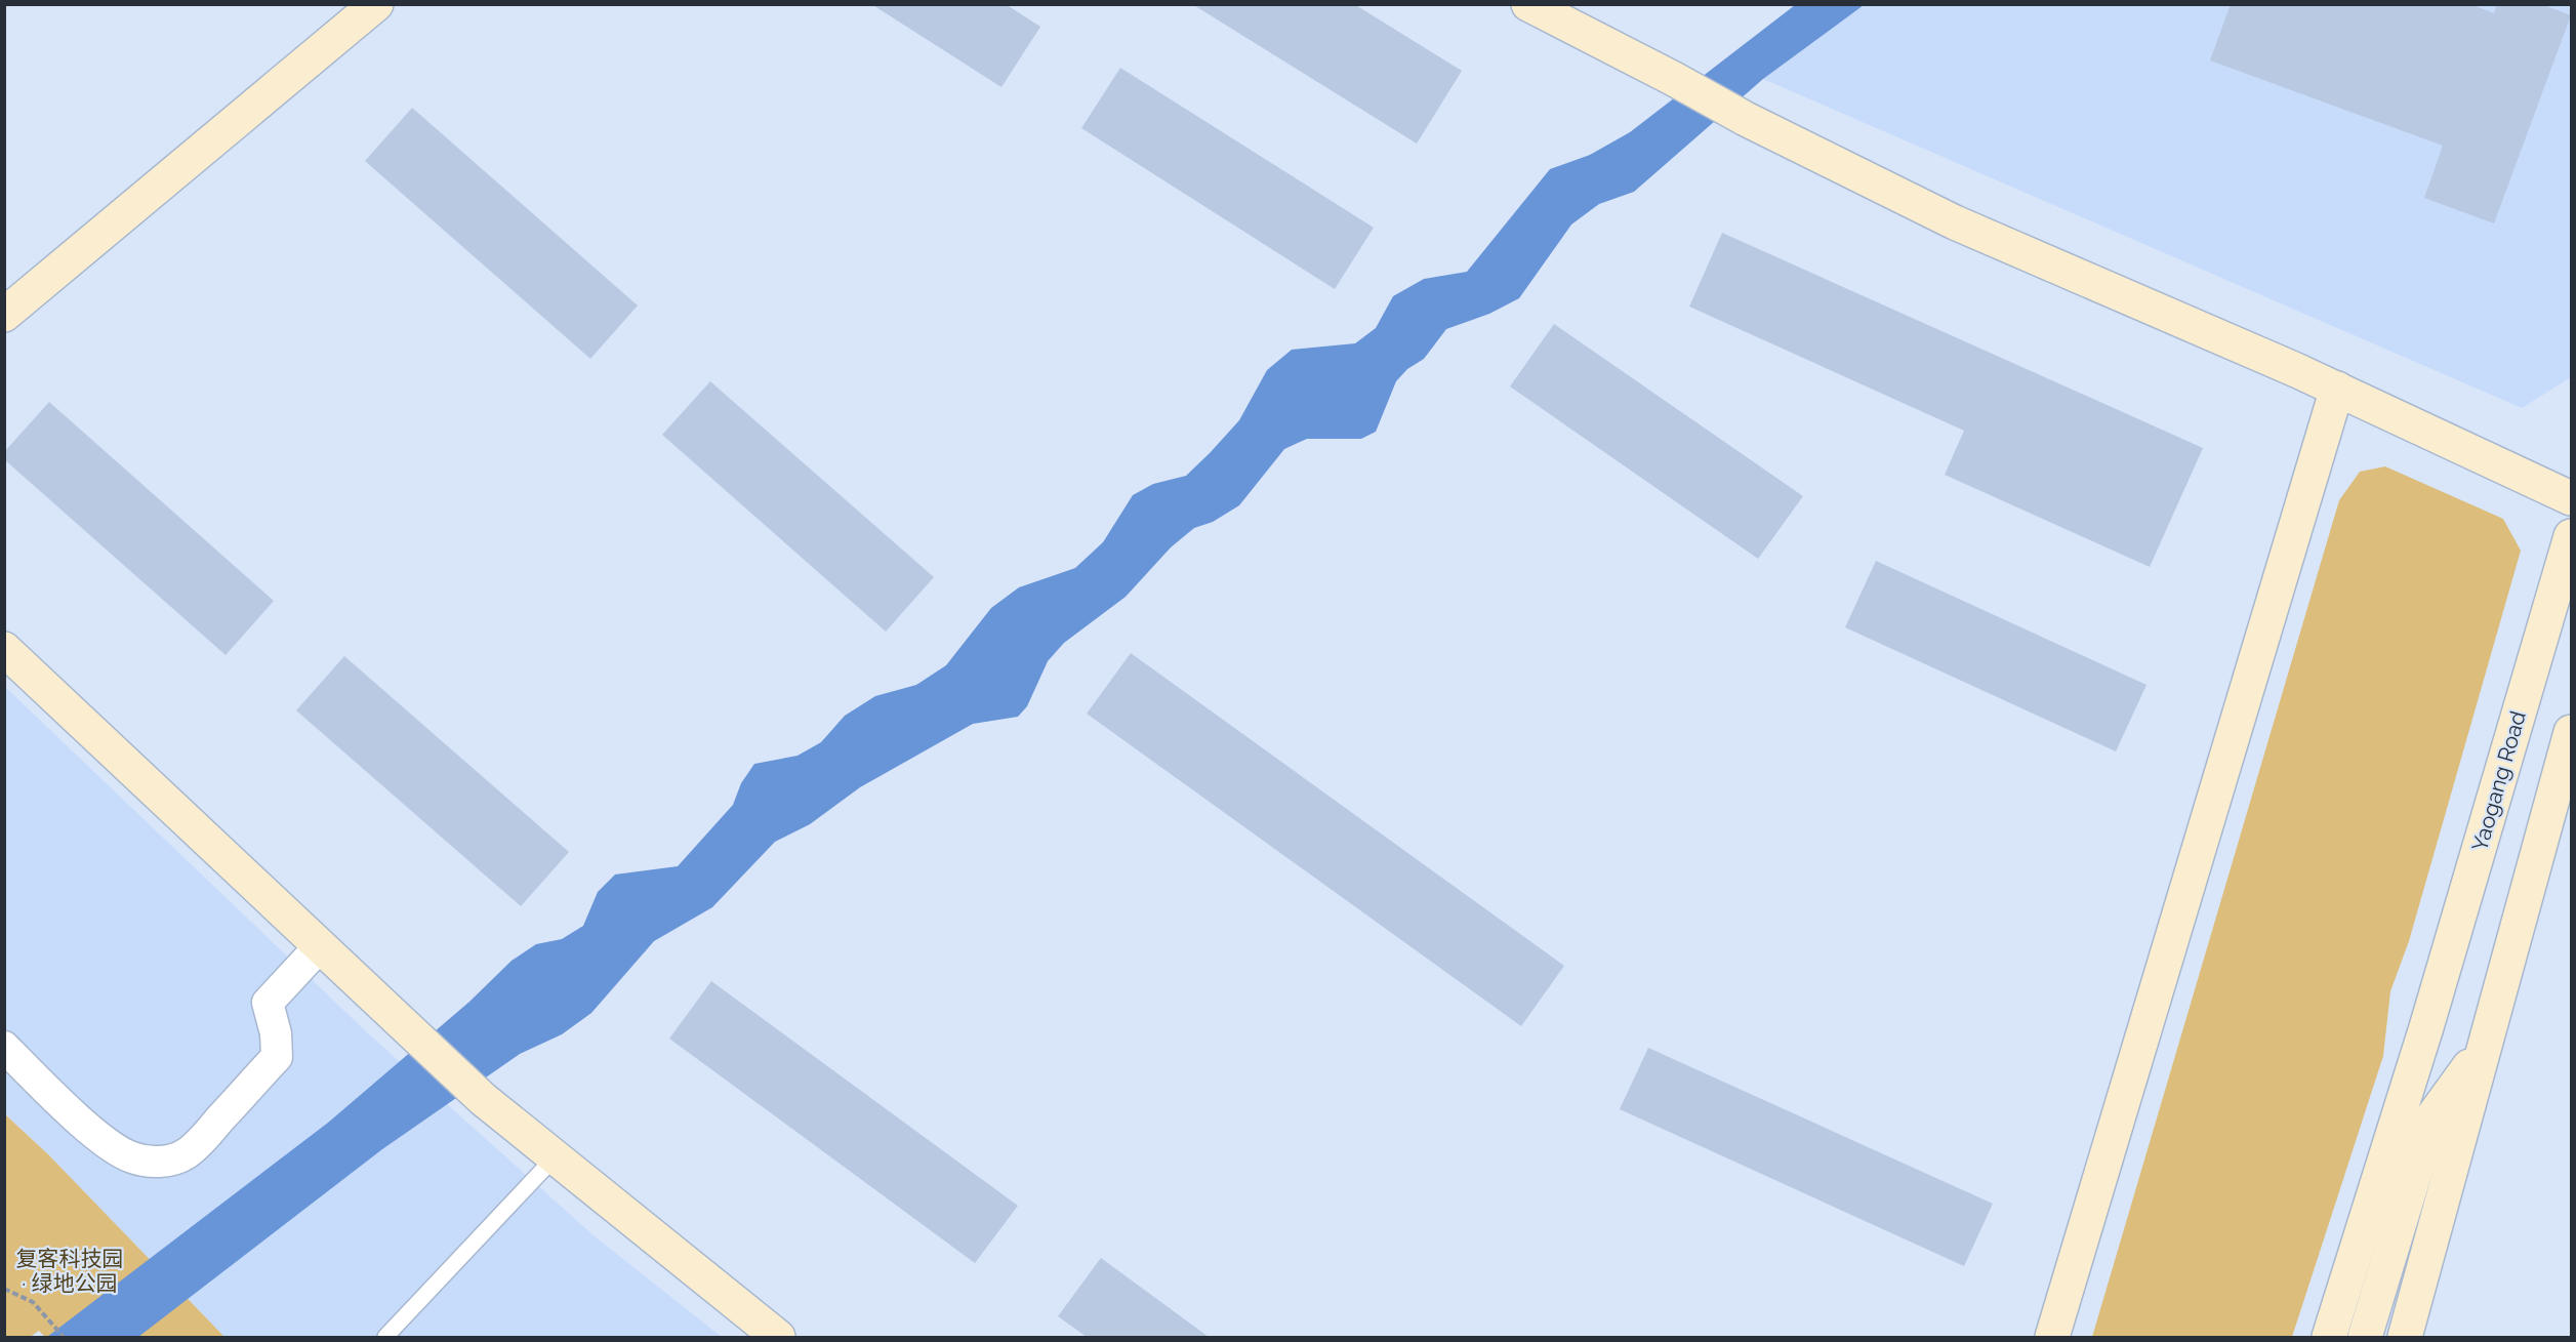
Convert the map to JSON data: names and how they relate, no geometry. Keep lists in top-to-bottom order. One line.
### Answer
{"streets":{"street":["Yaogang Road"]},"parks":["复客科技园 · 绿地公园"]}
